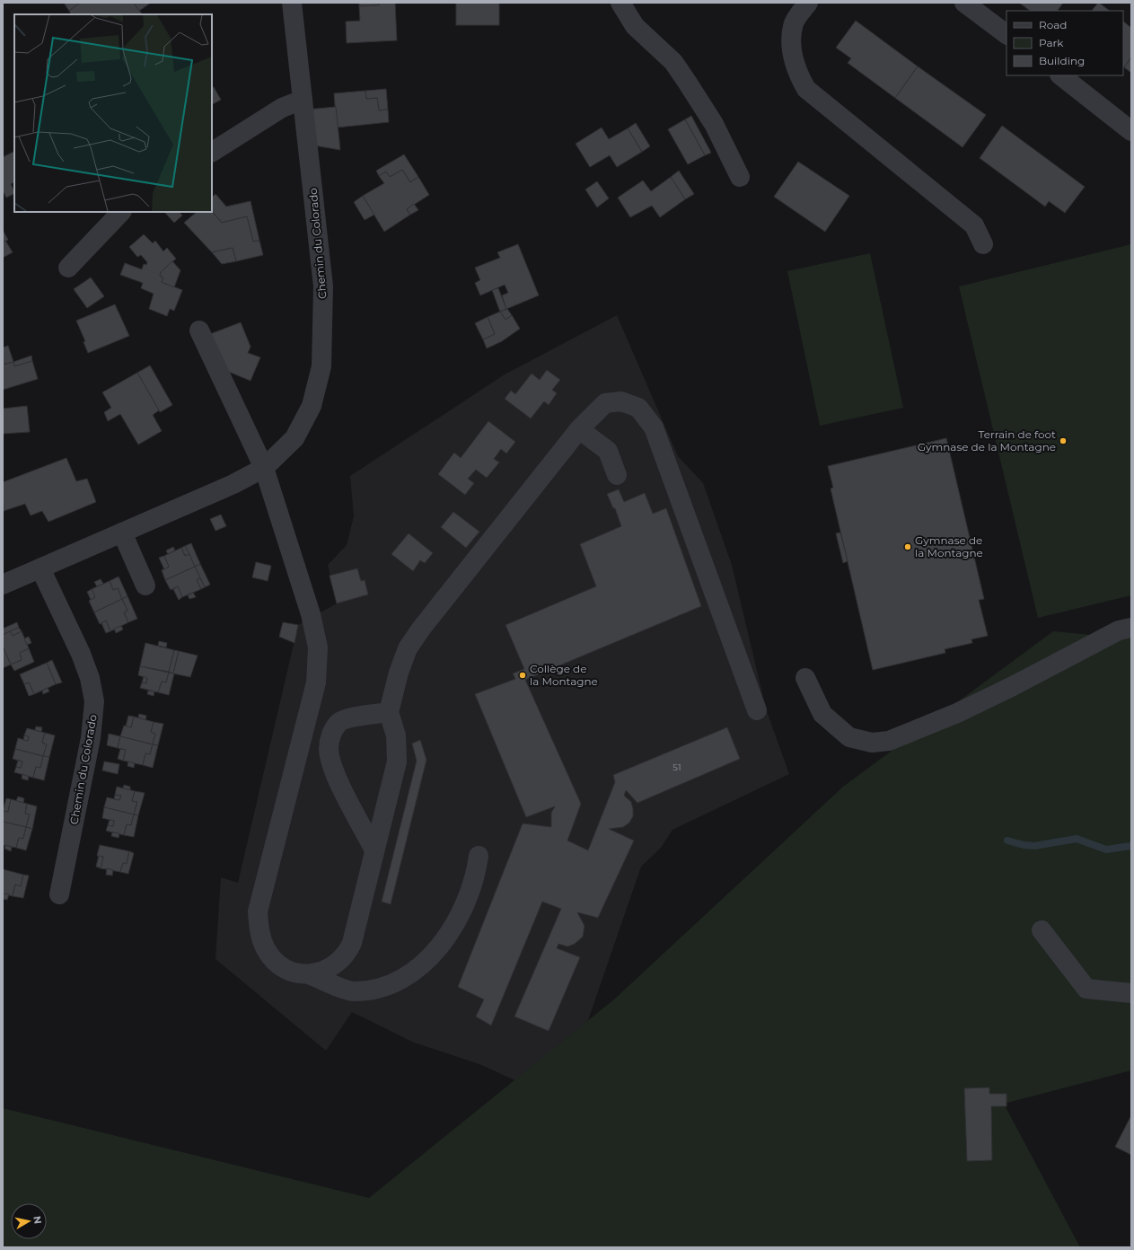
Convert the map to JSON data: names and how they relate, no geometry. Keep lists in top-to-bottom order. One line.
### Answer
{"streets":{"street":["Chemin du Colorado"]},"places":["Terrain de foot Gymnase de la Montagne","Gymnase de la Montagne","Collège de la Montagne"],"house_numbers":["51"],"legend":["Road","Park","Building"],"north":"right"}
